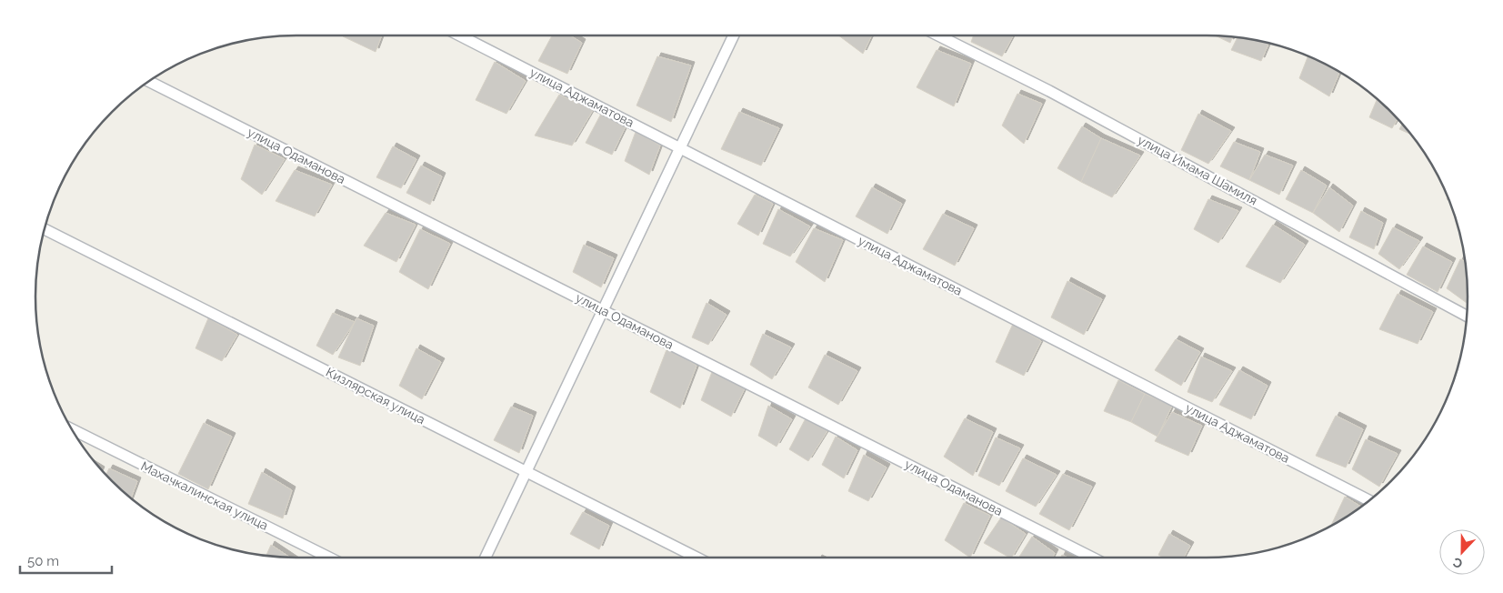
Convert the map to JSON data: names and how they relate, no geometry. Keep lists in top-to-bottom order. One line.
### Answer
{"streets":{"street":["улица Аджаматова","улица Одаманова","улица Имама Шамиля","Кизлярская улица","Махачкалинская улица"]},"scale_bar":"50 m","north":"bottom"}
